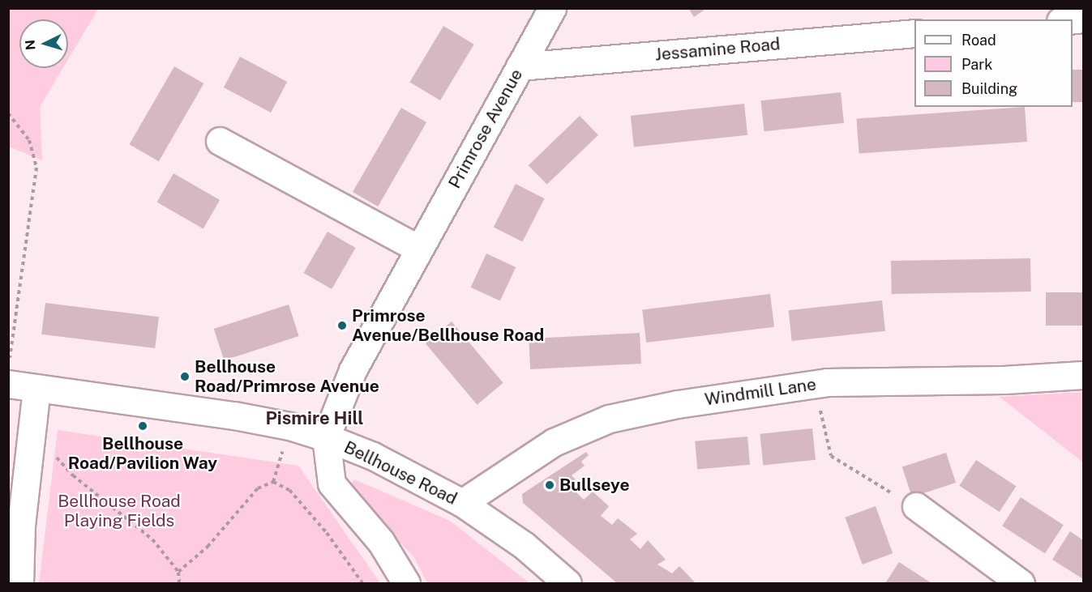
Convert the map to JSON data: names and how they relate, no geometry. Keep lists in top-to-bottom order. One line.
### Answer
{"streets":{"street":["Jessamine Road","Primrose Avenue","Windmill Lane","Bellhouse Road"]},"crossings":[["Jessamine Road","Primrose Avenue"],["Primrose Avenue","Bellhouse Road"],["Windmill Lane","Bellhouse Road"]],"districts":["Pismire Hill"],"parks":["Bellhouse Road Playing Fields"],"places":["Primrose Avenue/Bellhouse Road","Bellhouse Road/Primrose Avenue","Bellhouse Road/Pavilion Way","Bullseye"],"legend":["Road","Park","Building"],"north":"left"}
